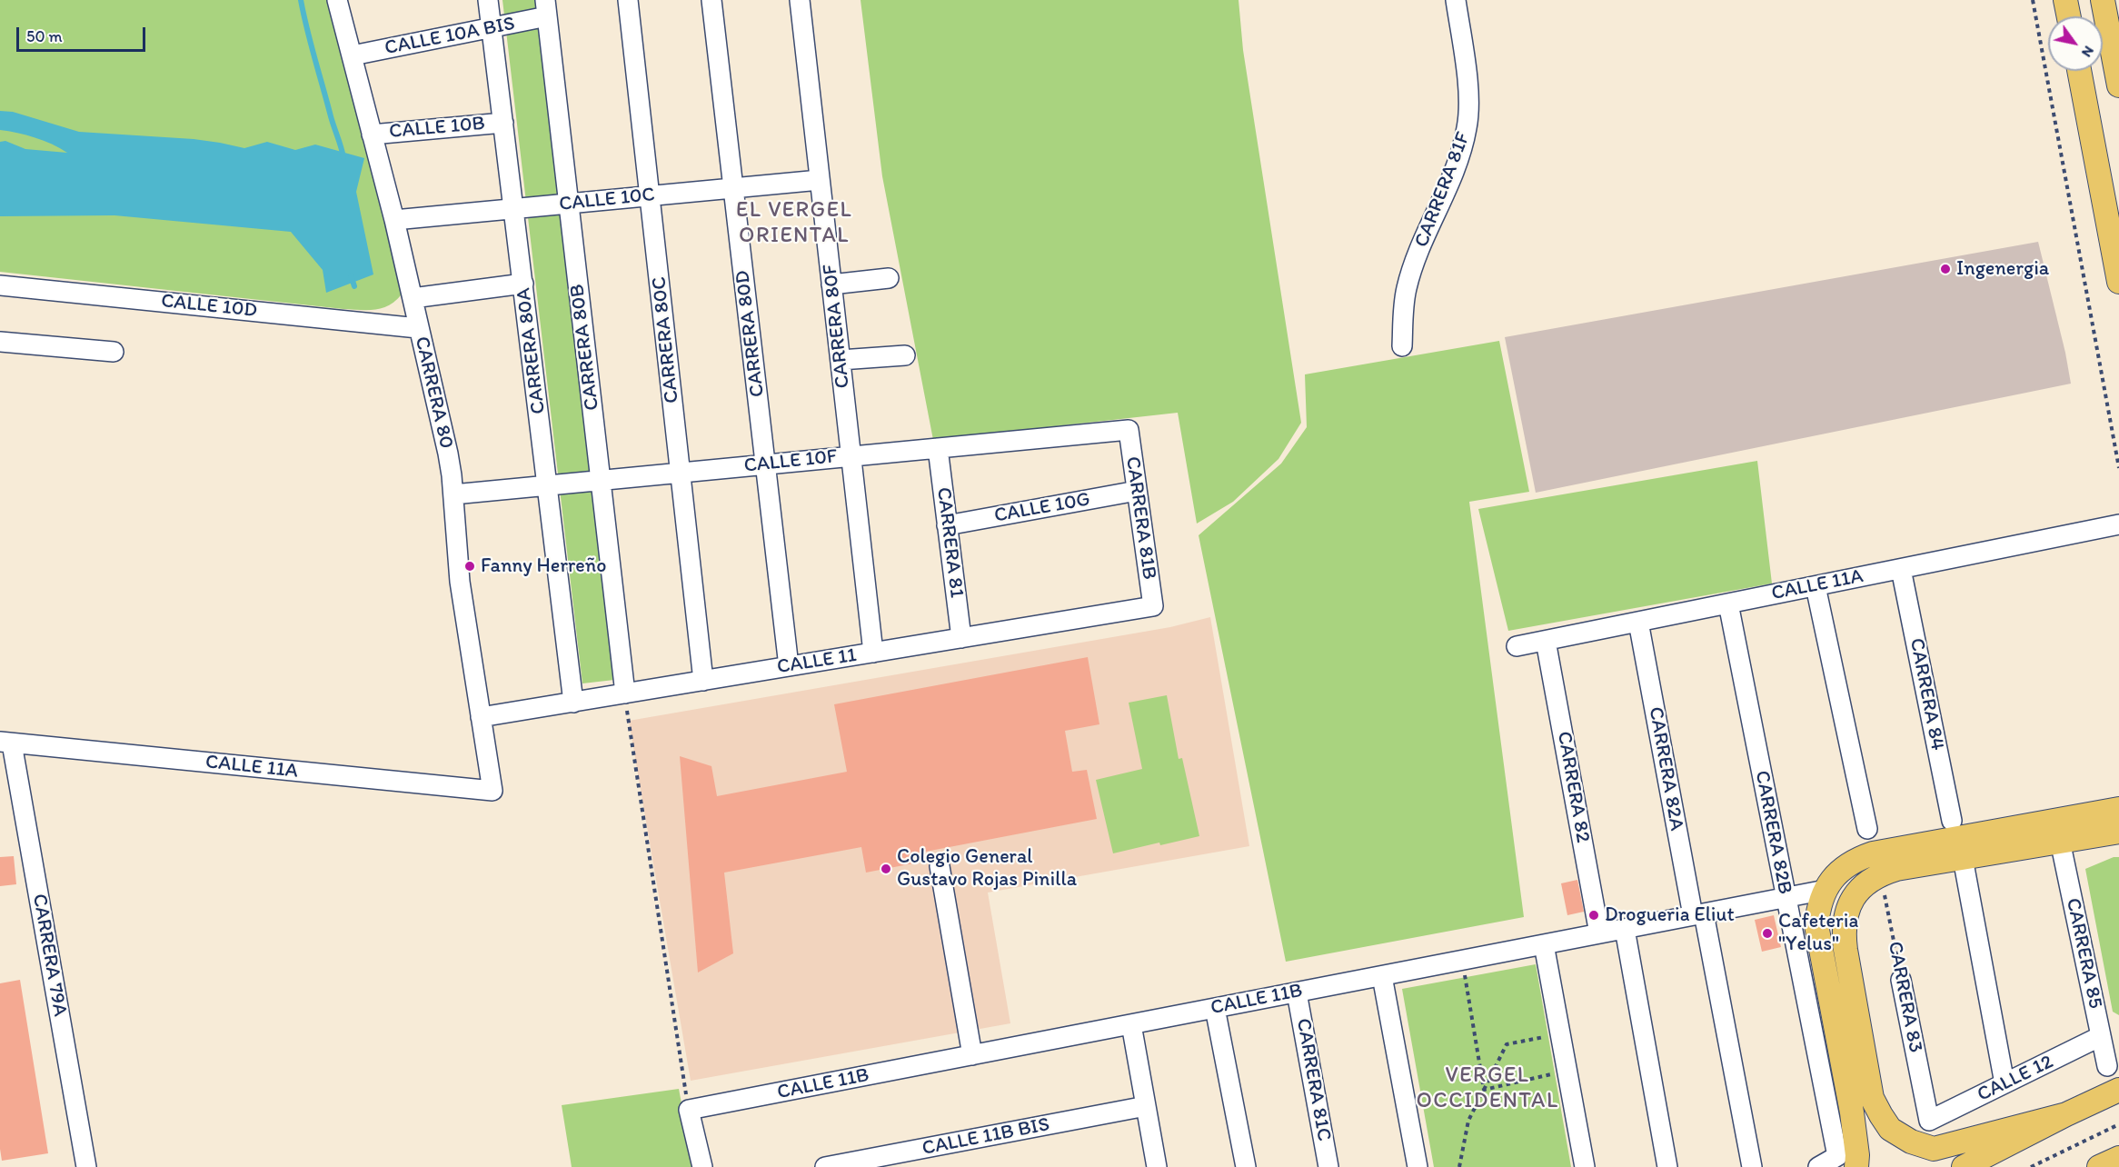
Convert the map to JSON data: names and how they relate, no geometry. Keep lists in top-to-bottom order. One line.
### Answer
{"streets":{"street":["CALLE 10A BIS","CALLE 10B","CARRERA 81F","CALLE 10C","CALLE 10D","CARRERA 80F","CARRERA 80D","CARRERA 80C","CARRERA 80B","CARRERA 80A","CARRERA 80","CALLE 10F","CALLE 10G","CARRERA 81B","CARRERA 81","CALLE 11A","CALLE 11","CARRERA 84","CARRERA 82A","CARRERA 82","CARRERA 82B","CARRERA 85","CARRERA 79A","CARRERA 83","CALLE 11B","CALLE 12","CARRERA 81C","CALLE 11B BIS"]},"crossings":[["CALLE 10A BIS","CARRERA 80B"],["CALLE 10A BIS","CARRERA 80A"],["CALLE 10A BIS","CARRERA 80"],["CALLE 10B","CARRERA 80A"],["CALLE 10B","CARRERA 80"],["CALLE 10C","CARRERA 80F"],["CALLE 10C","CARRERA 80D"],["CALLE 10C","CARRERA 80C"],["CALLE 10C","CARRERA 80B"],["CALLE 10C","CARRERA 80A"],["CALLE 10C","CARRERA 80"],["CALLE 10D","CARRERA 80"],["CARRERA 80F","CALLE 10F"],["CARRERA 80F","CALLE 11"],["CARRERA 80D","CALLE 10F"],["CARRERA 80D","CALLE 11"],["CARRERA 80C","CALLE 10F"],["CARRERA 80C","CALLE 11"],["CARRERA 80B","CALLE 10F"],["CARRERA 80B","CALLE 11"],["CARRERA 80A","CALLE 10F"],["CARRERA 80A","CALLE 11"],["CARRERA 80","CALLE 10F"],["CARRERA 80","CALLE 11A"],["CARRERA 80","CALLE 11"],["CALLE 10F","CARRERA 81B"],["CALLE 10F","CARRERA 81"],["CALLE 10G","CARRERA 81B"],["CALLE 10G","CARRERA 81"],["CARRERA 81B","CALLE 11"],["CARRERA 81","CALLE 11"],["CALLE 11A","CARRERA 84"],["CALLE 11A","CARRERA 82A"],["CALLE 11A","CARRERA 82"],["CALLE 11A","CARRERA 82B"],["CALLE 11A","CARRERA 79A"],["CARRERA 82A","CALLE 11B"],["CARRERA 82","CALLE 11B"],["CARRERA 82B","CALLE 11B"],["CARRERA 85","CALLE 12"],["CARRERA 83","CALLE 12"],["CALLE 11B","CARRERA 81C"]],"districts":["EL VERGEL ORIENTAL","VERGEL OCCIDENTAL"],"places":["Ingenergia","Fanny Herreño","Colegio General Gustavo Rojas Pinilla","Drogueria Eliut","Cafeteria \"Yelus\""],"scale_bar":"50 m","north":"bottom right"}
